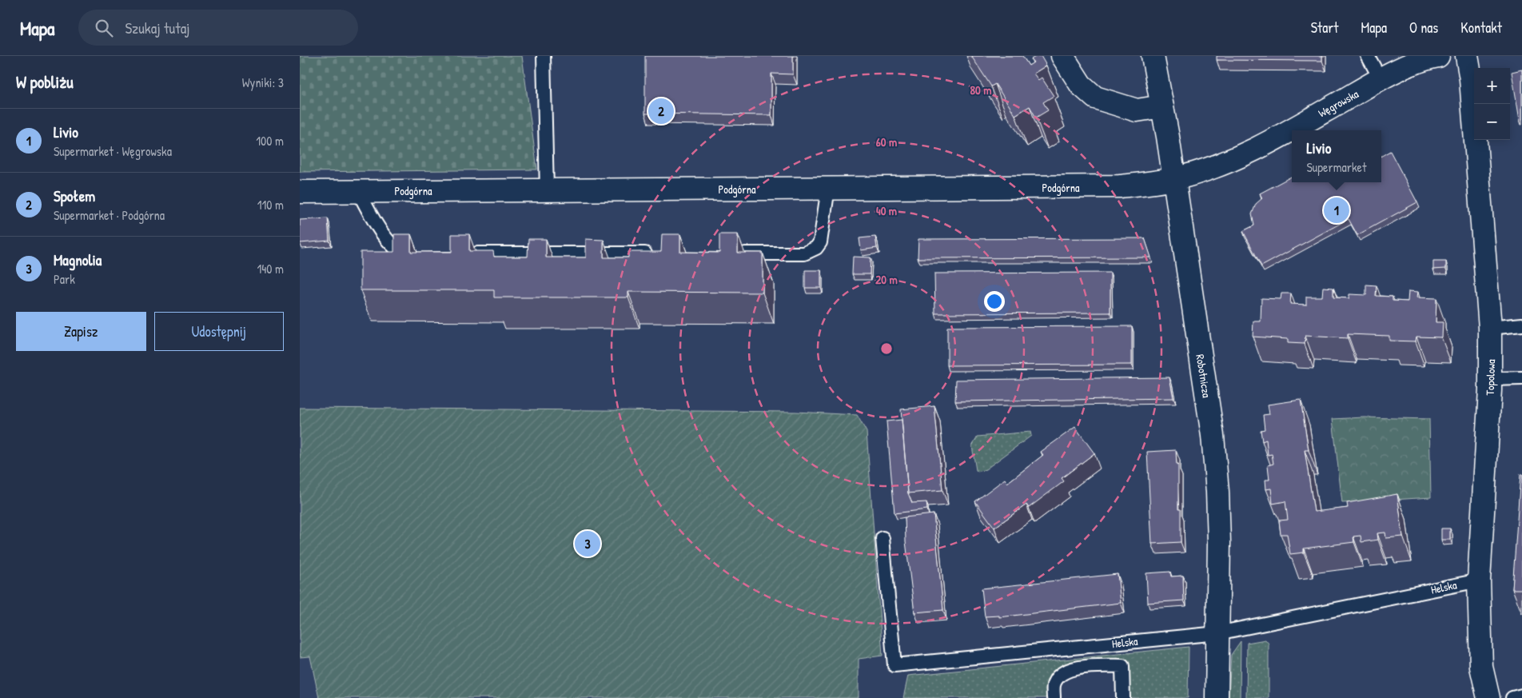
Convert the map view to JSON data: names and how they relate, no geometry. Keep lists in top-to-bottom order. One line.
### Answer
{"streets":{"street":["Węgrowska","Podgórna","Robotnicza","Topolowa"],"lane":["Helska"]},"crossings":[["Węgrowska","Podgórna"],["Węgrowska","Robotnicza"],["Podgórna","Robotnicza"],["Robotnicza","Helska"],["Topolowa","Helska"]],"page":{"header":"Mapa","search":"Szukaj tutaj","nav":["Start","Mapa","O nas","Kontakt"],"heading":["W pobliżu","Wyniki: 3"],"map_buttons":["+","−"],"pins":["2","1","3"],"list":[{"mark":"1","name":"Livio","note":"Supermarket · Węgrowska","value":"100 m"},{"mark":"2","name":"Społem","note":"Supermarket · Podgórna","value":"110 m"},{"mark":"3","name":"Magnolia","note":"Park","value":"140 m"}],"popup":["Livio","Supermarket"],"buttons":["Zapisz","Udostępnij"]},"rings":["80 m","60 m","40 m","20 m"]}
